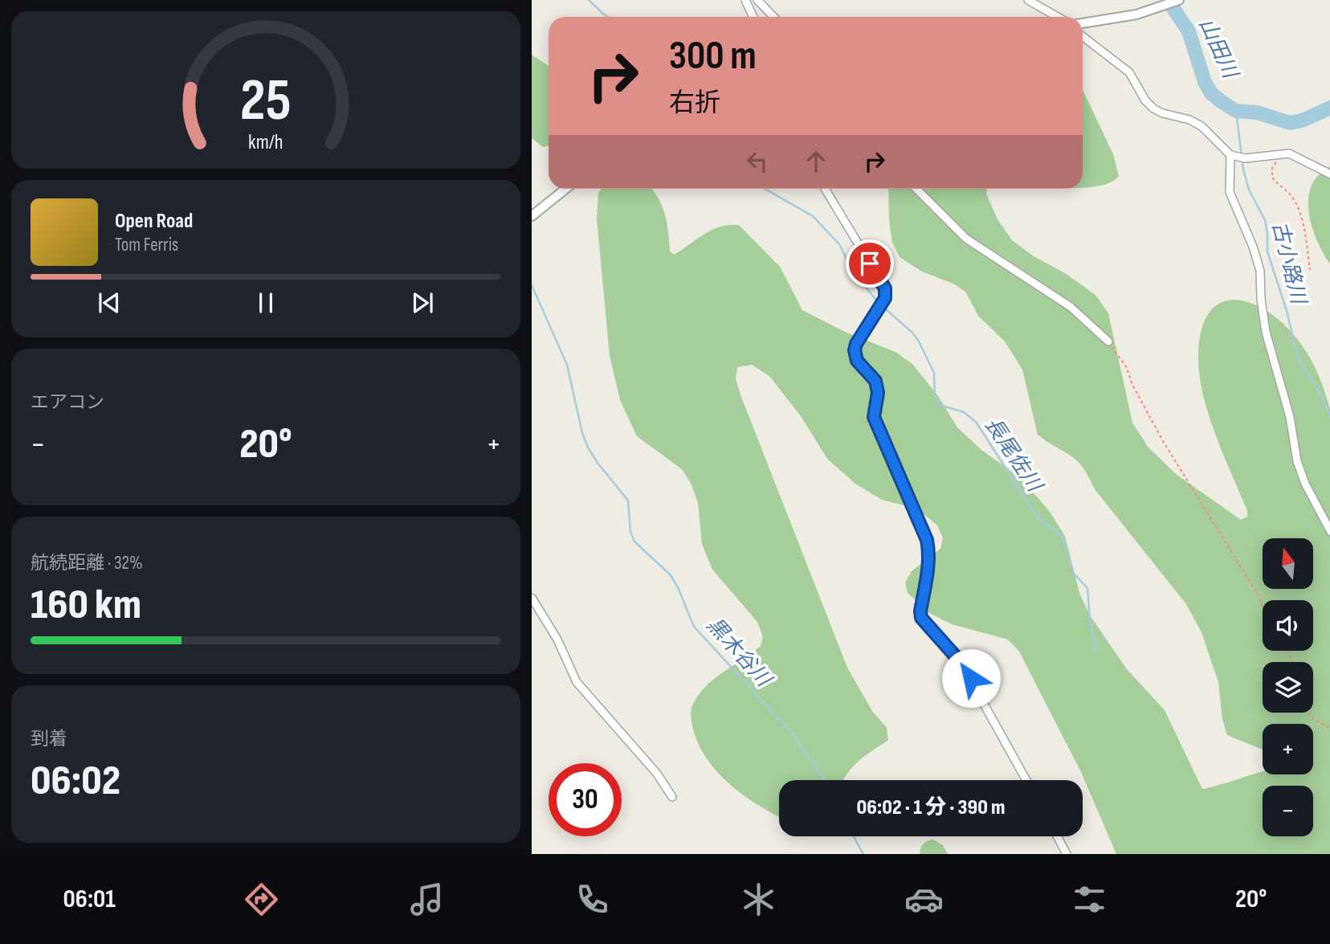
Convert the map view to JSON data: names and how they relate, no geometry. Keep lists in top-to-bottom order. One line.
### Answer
{"water":["山田川","古小路川","長尾佐川","黒木谷川"],"north":"top","page":{"turn":["300 m","右折"],"song":["Open Road","Tom Ferris"],"tile":["エアコン",["航続距離 · 32%","160 km"],["到着","06:02"]],"heat":["−","20°","+"],"map_buttons":["+","−"],"limit":"30","trip":"06:02 · 1 分 · 390 m","tabs":["06:01","20°"],"gauge":["25","km/h"]}}
